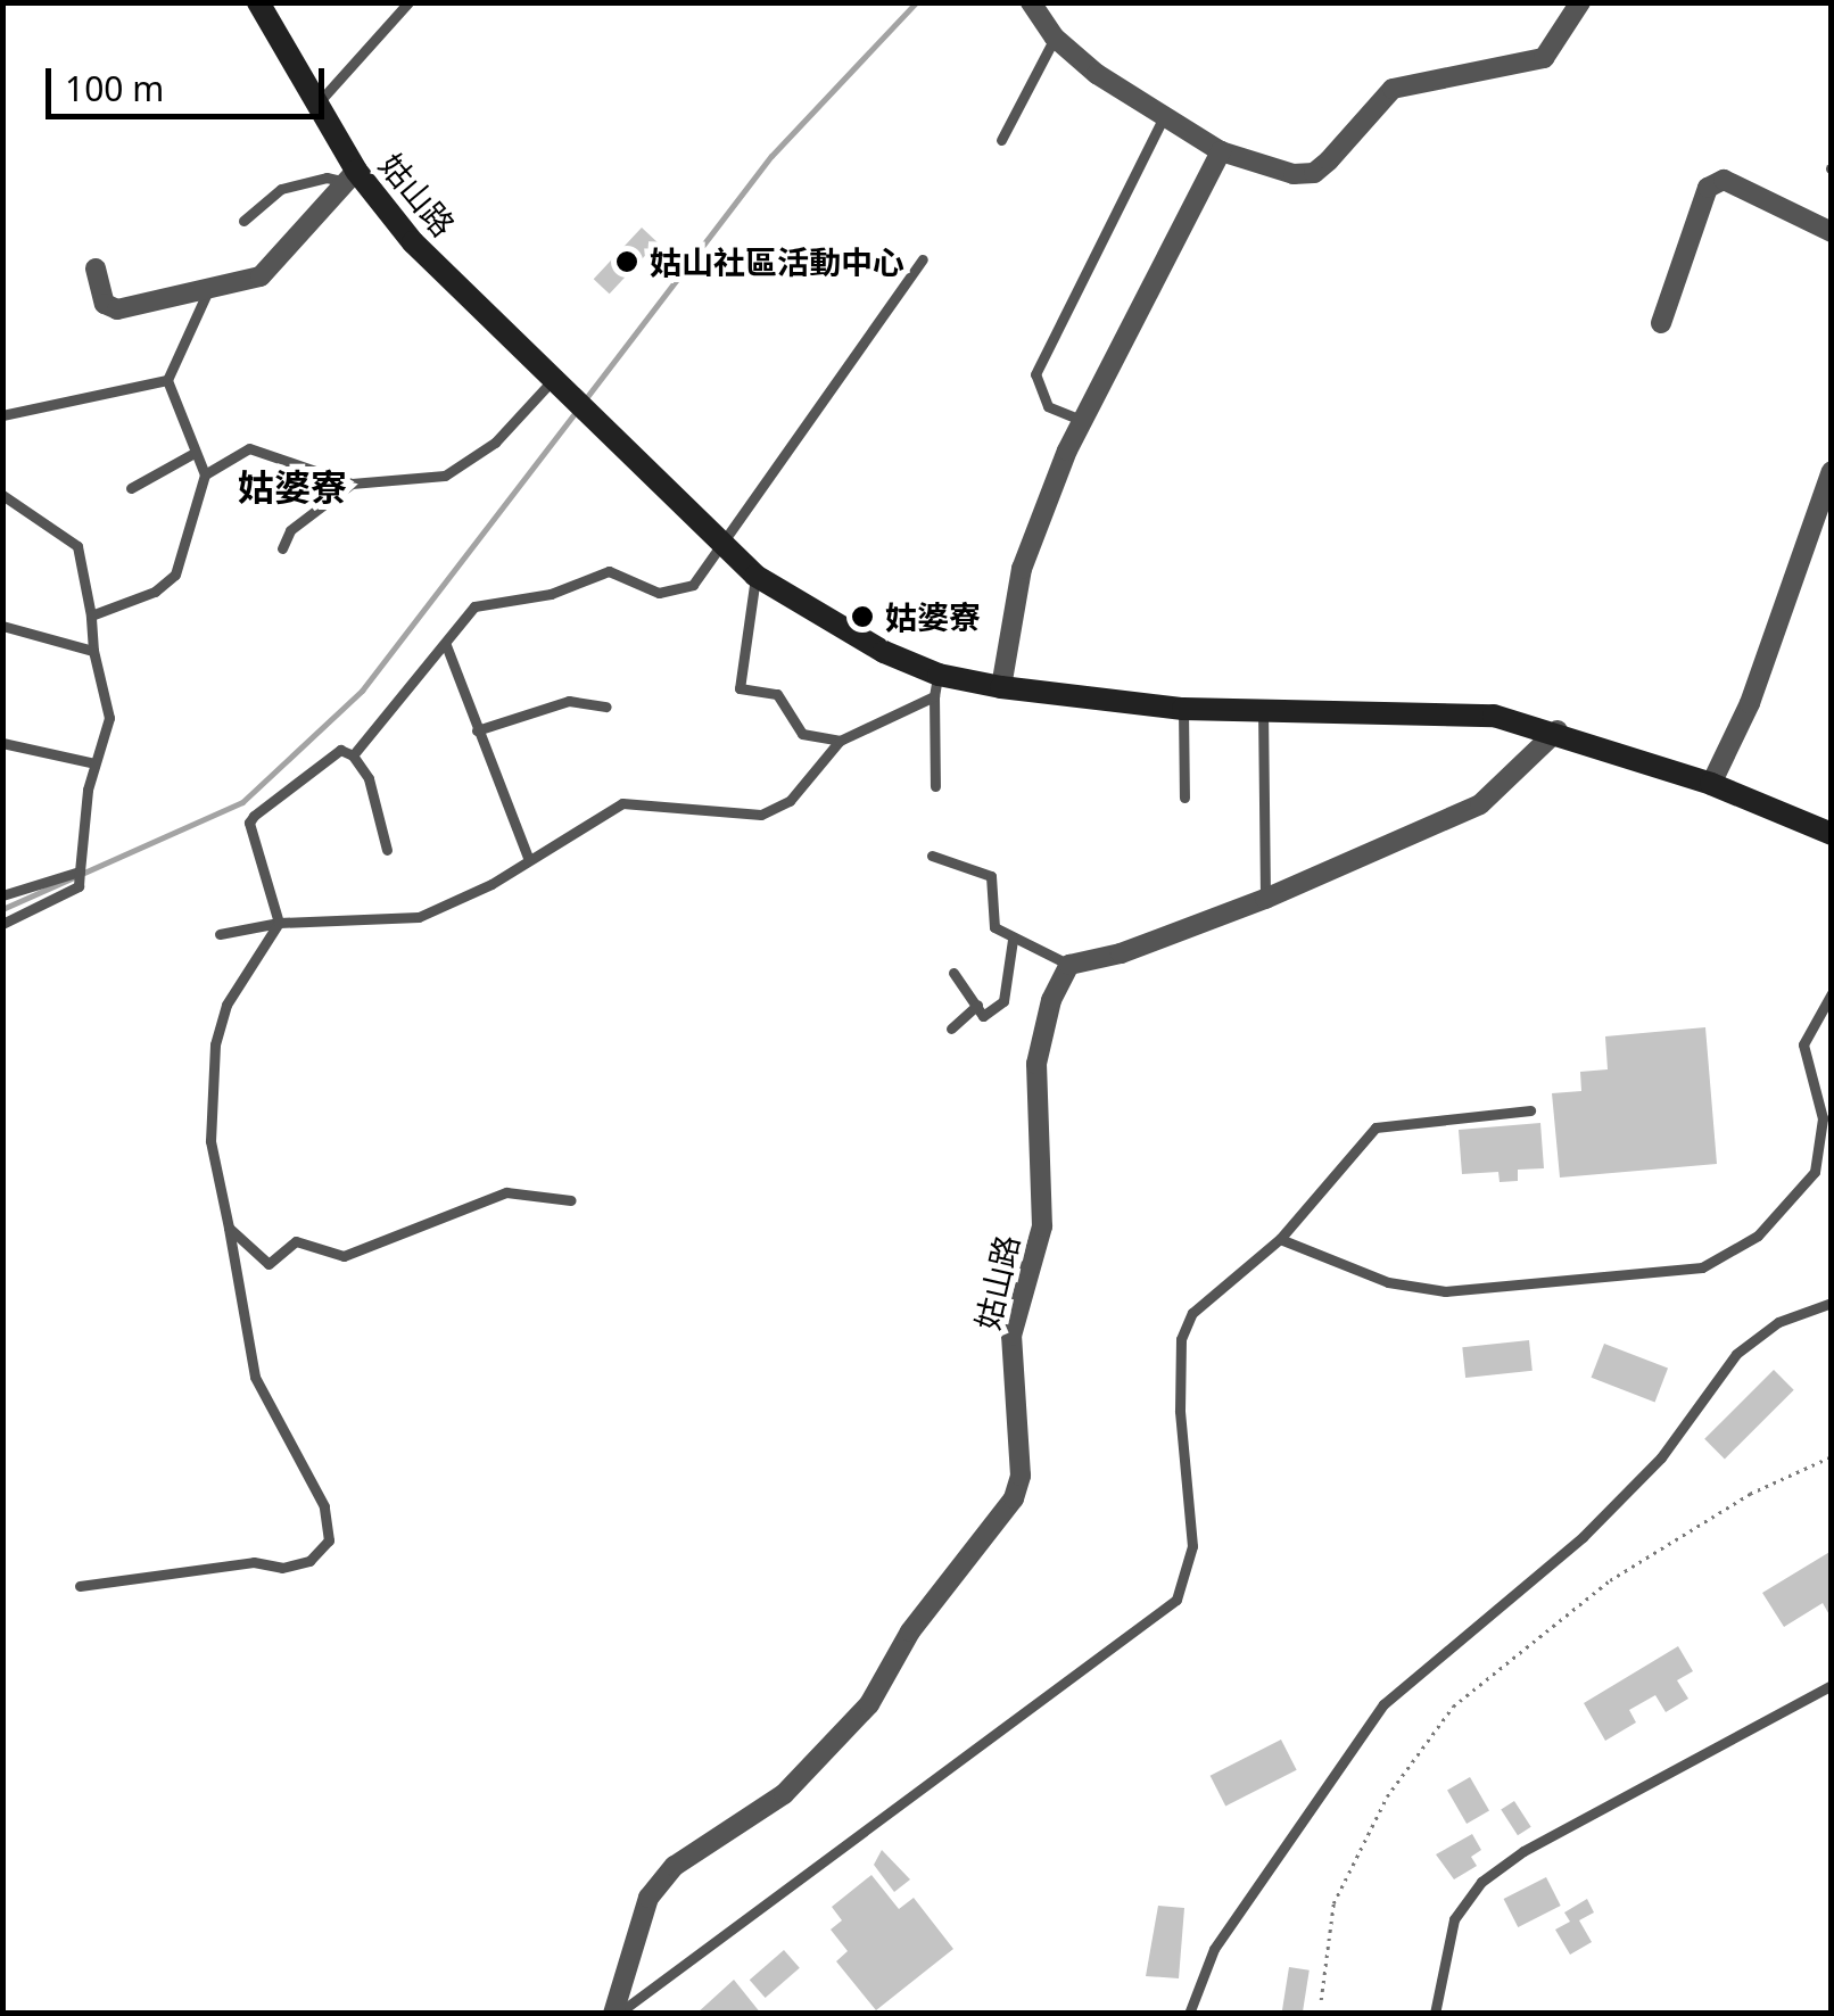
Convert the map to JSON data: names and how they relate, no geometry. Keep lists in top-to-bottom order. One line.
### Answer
{"streets":{"street":["姑山路"]},"districts":["姑婆寮"],"places":["姑山社區活動中心","姑婆寮"],"scale_bar":"100 m"}
